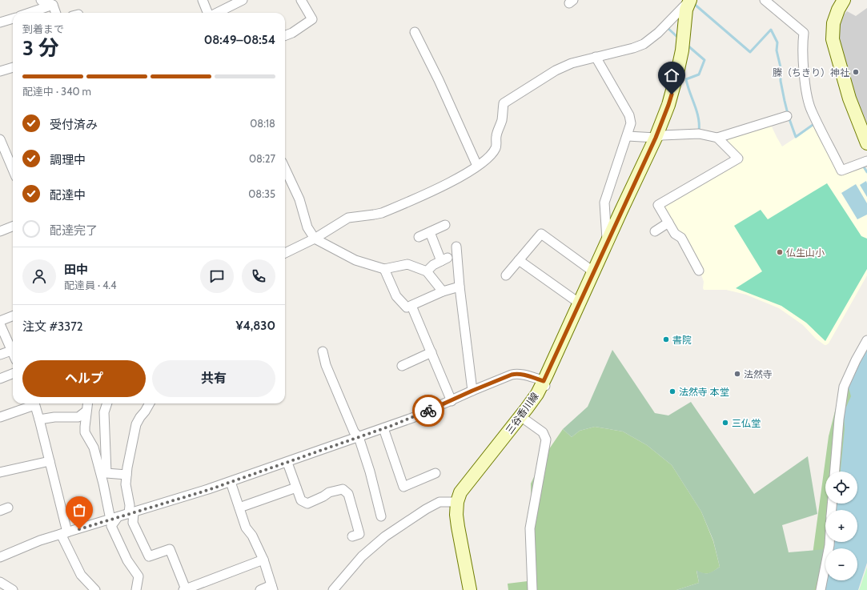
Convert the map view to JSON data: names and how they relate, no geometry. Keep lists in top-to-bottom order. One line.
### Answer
{"streets":{"main road":["三谷香川線"]},"places":["榺（ちきり）神社","仏生山小","書院","法然寺","法然寺 本堂","三仏堂"],"page":{"heading":["3 分","到着まで","08:49–08:54"],"panel":["田中","配達員 · 4.4","注文 #3372","¥4,830"],"bar":"配達中 · 340 m","list":[["受付済み","08:18"],["調理中","08:27"],["配達中","08:35"],"配達完了"],"buttons":["ヘルプ","共有"],"map_buttons":["+","−"]}}
